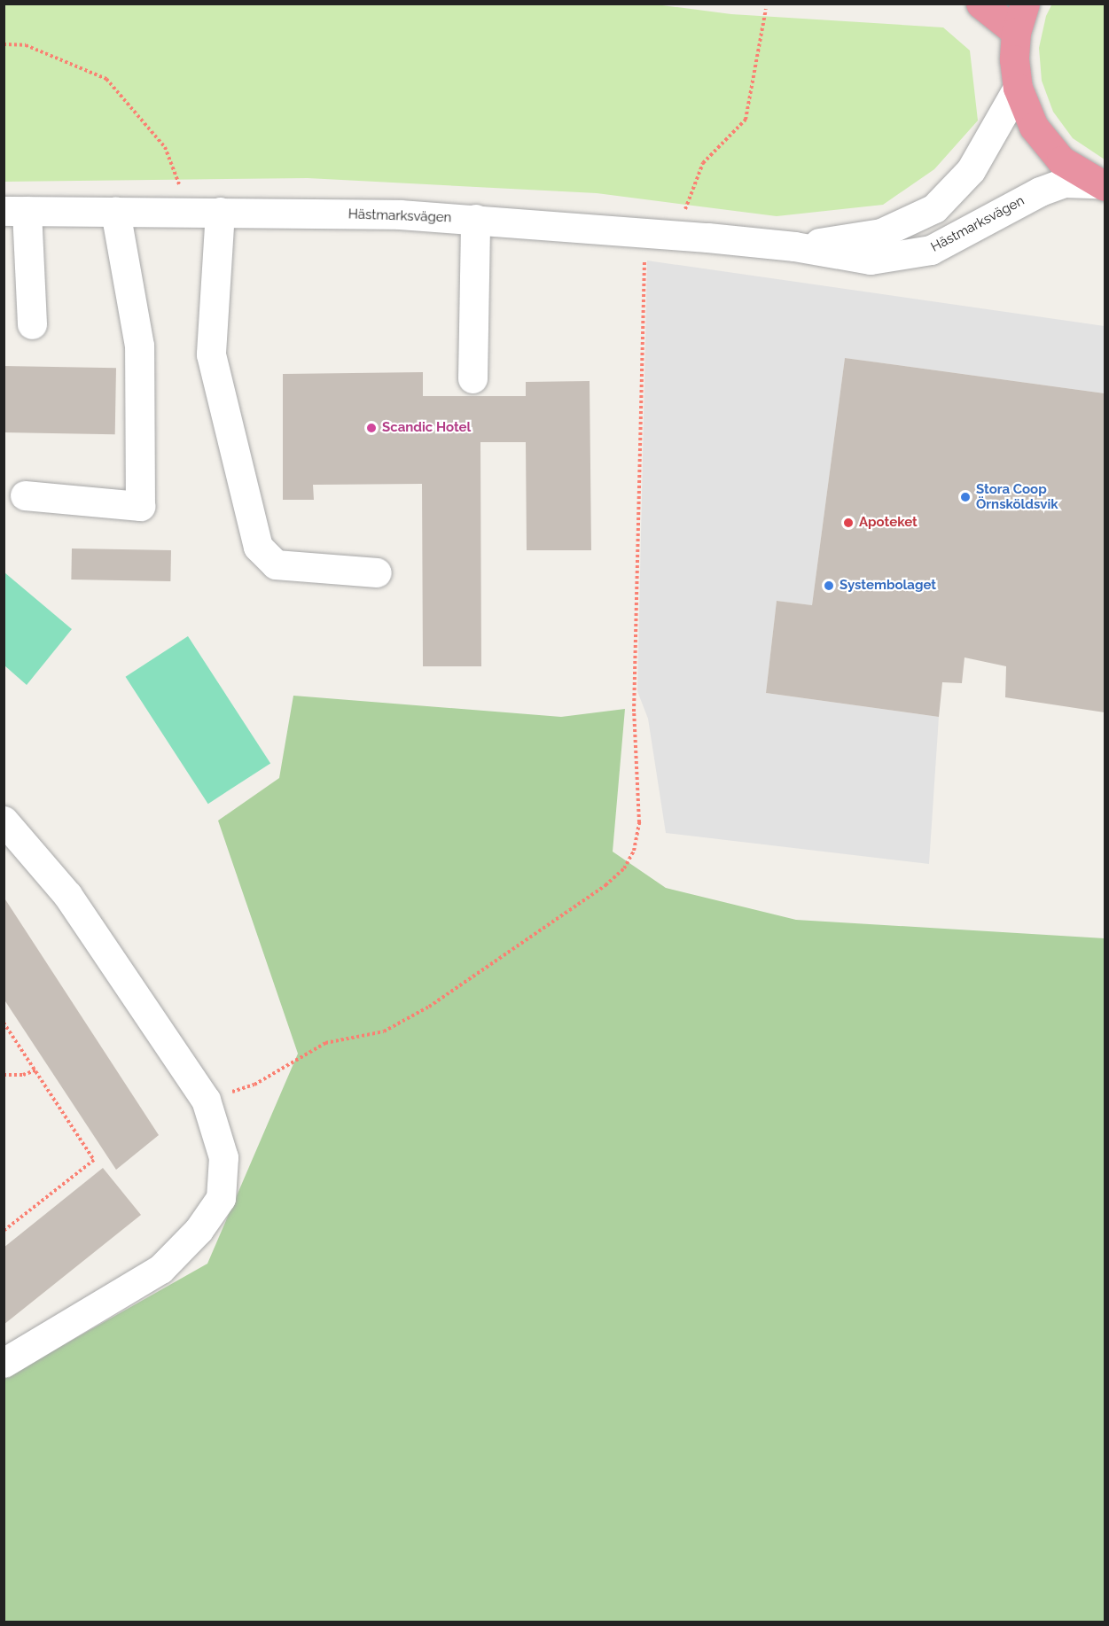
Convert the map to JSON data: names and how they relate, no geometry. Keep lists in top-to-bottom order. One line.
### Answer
{"streets":{"street":["Hästmarksvägen"]},"places":["Scandic Hotel","Stora Coop Örnsköldsvik","Apoteket","Systembolaget"]}
